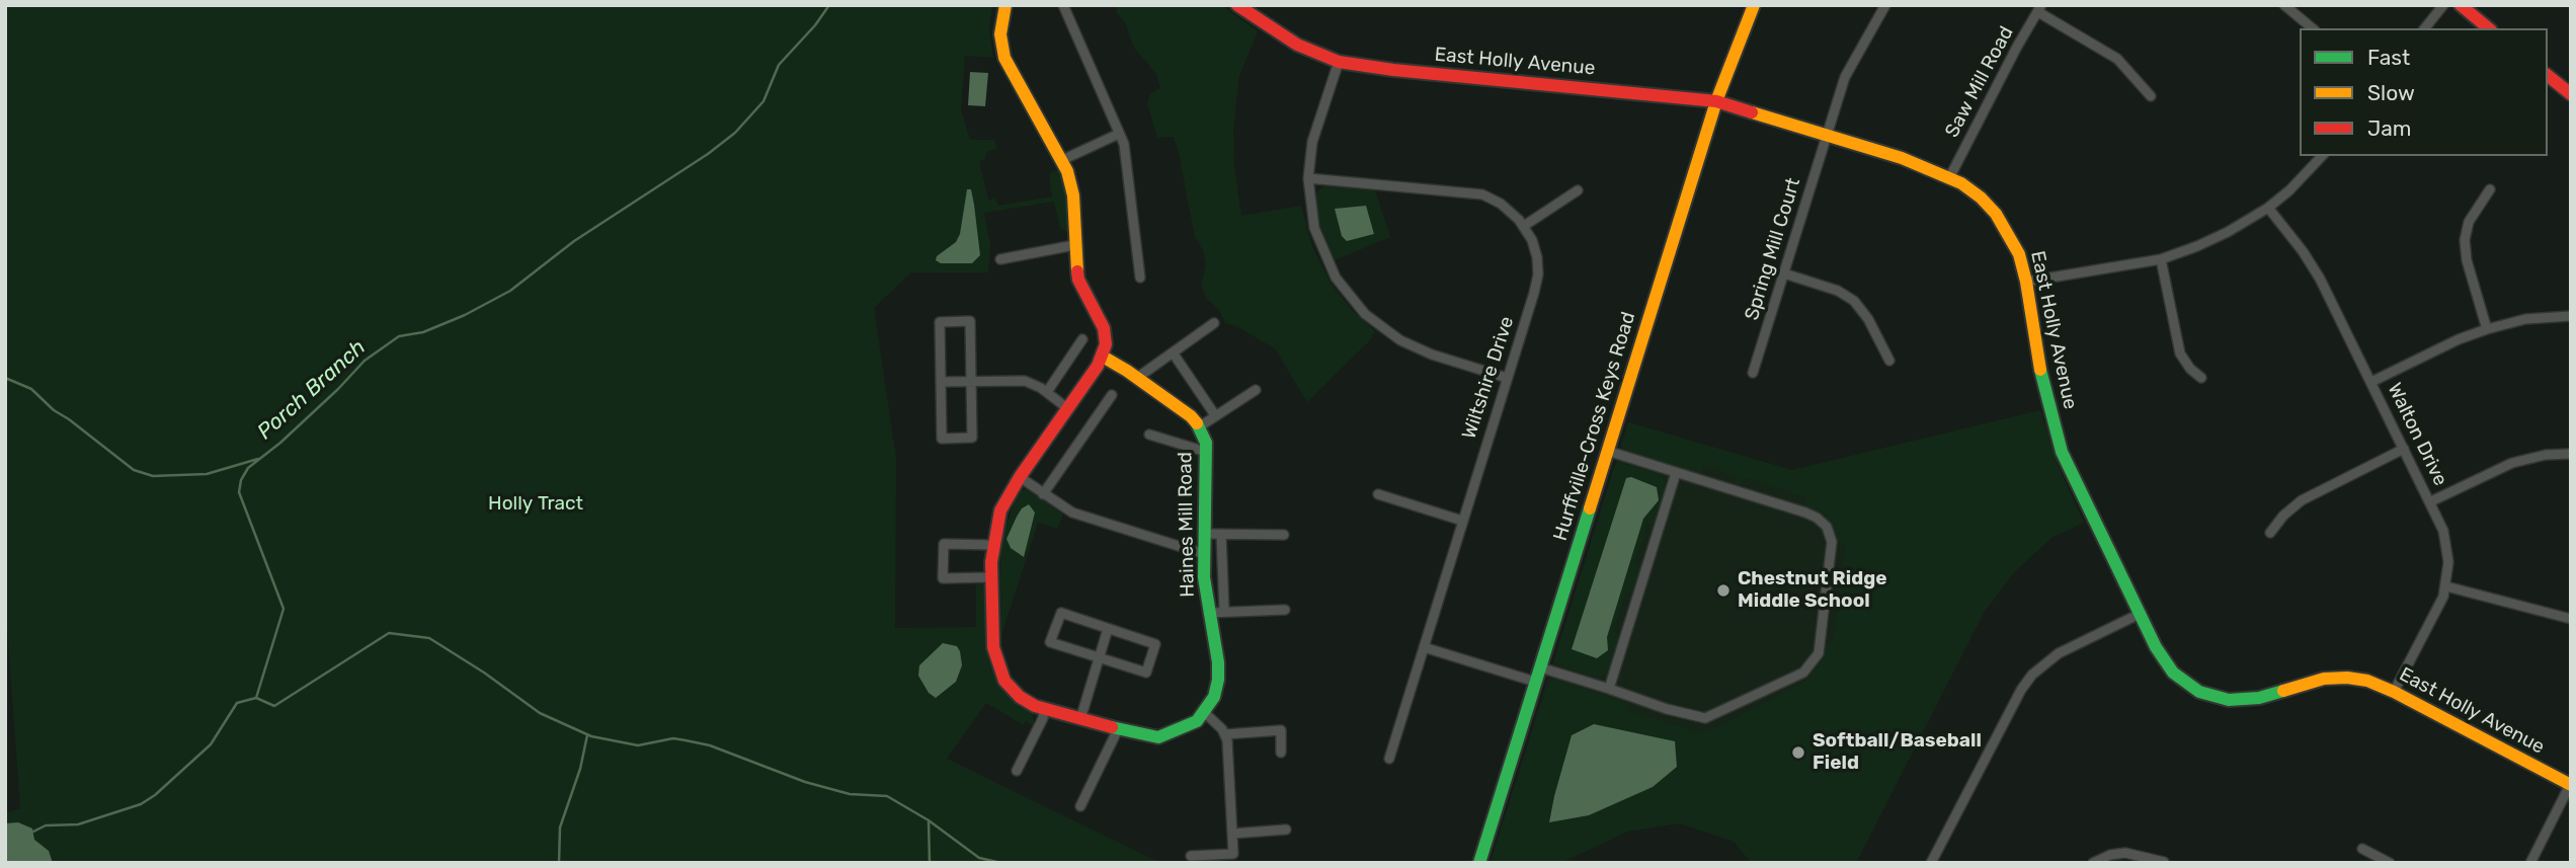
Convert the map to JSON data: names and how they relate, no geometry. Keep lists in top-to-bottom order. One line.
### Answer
{"streets":{"street":["East Holly Avenue","Saw Mill Road","Spring Mill Court","Wiltshire Drive","Hurffville-Cross Keys Road","Walton Drive","Haines Mill Road"]},"crossings":[["East Holly Avenue","Saw Mill Road"],["East Holly Avenue","Spring Mill Court"],["East Holly Avenue","Hurffville-Cross Keys Road"],["East Holly Avenue","Walton Drive"]],"water":["Porch Branch"],"parks":["Holly Tract"],"places":["Chestnut Ridge Middle School","Softball/Baseball Field"],"legend":["Fast","Slow","Jam"]}
